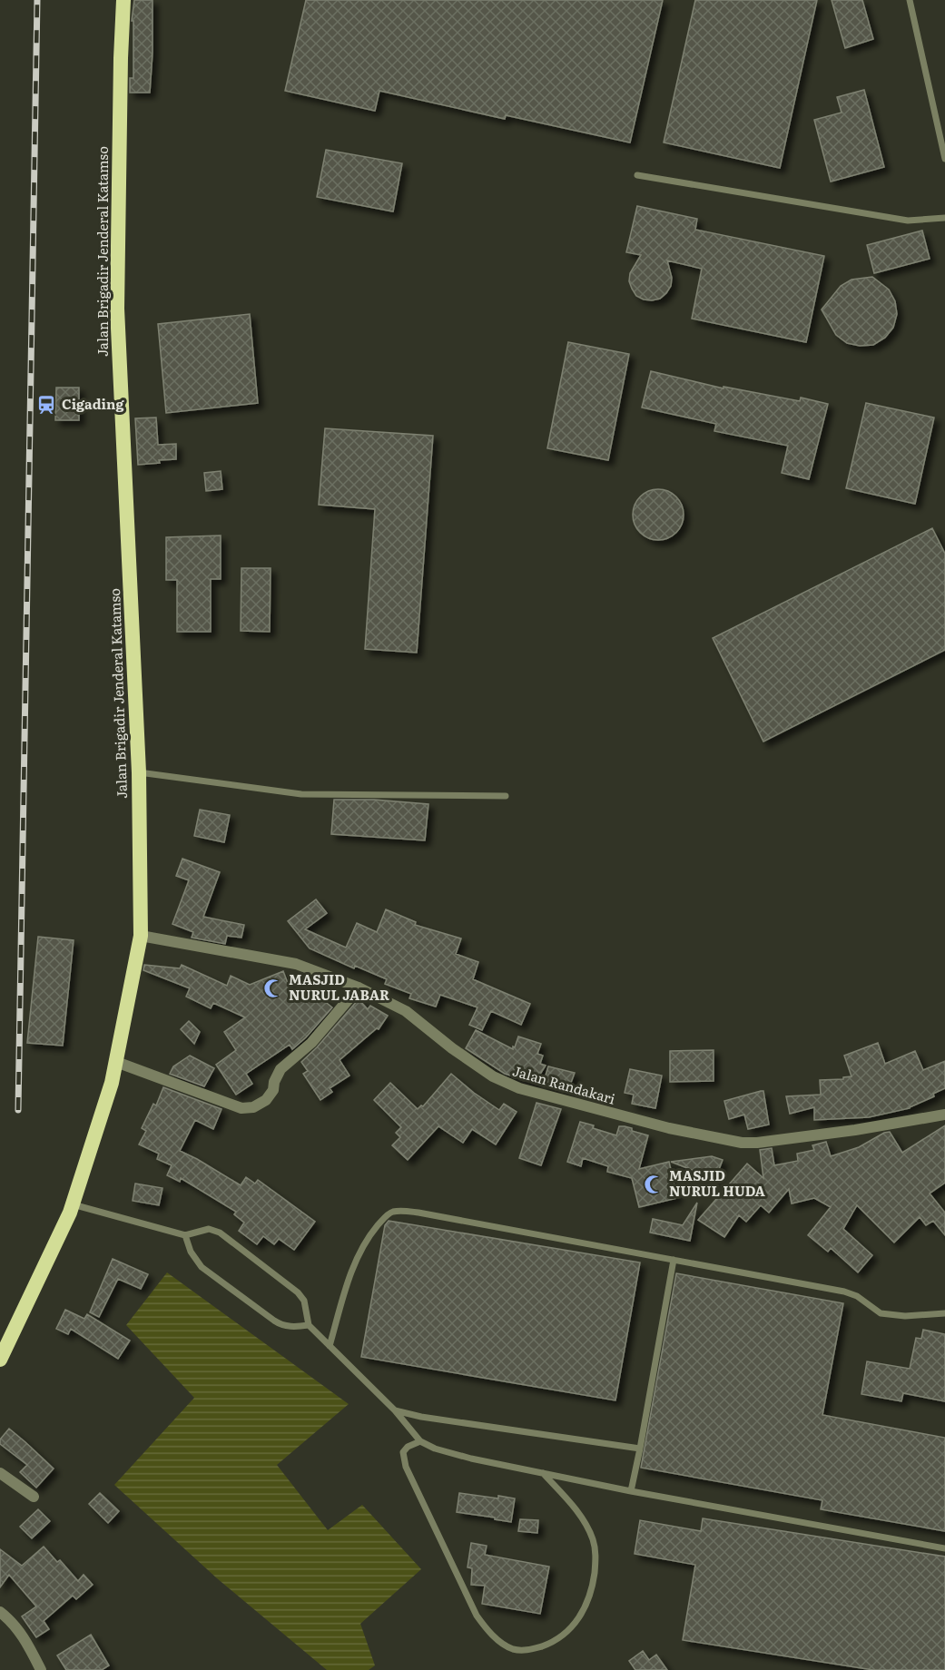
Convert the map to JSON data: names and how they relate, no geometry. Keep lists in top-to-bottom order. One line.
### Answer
{"streets":{"highway":["Jalan Brigadir Jenderal Katamso"],"street":["Jalan Randakari"]},"crossings":[["Jalan Brigadir Jenderal Katamso","Jalan Randakari"]],"places":{"station":["Cigading"],"mosque":["MASJID NURUL JABAR","MASJID NURUL HUDA"]}}
